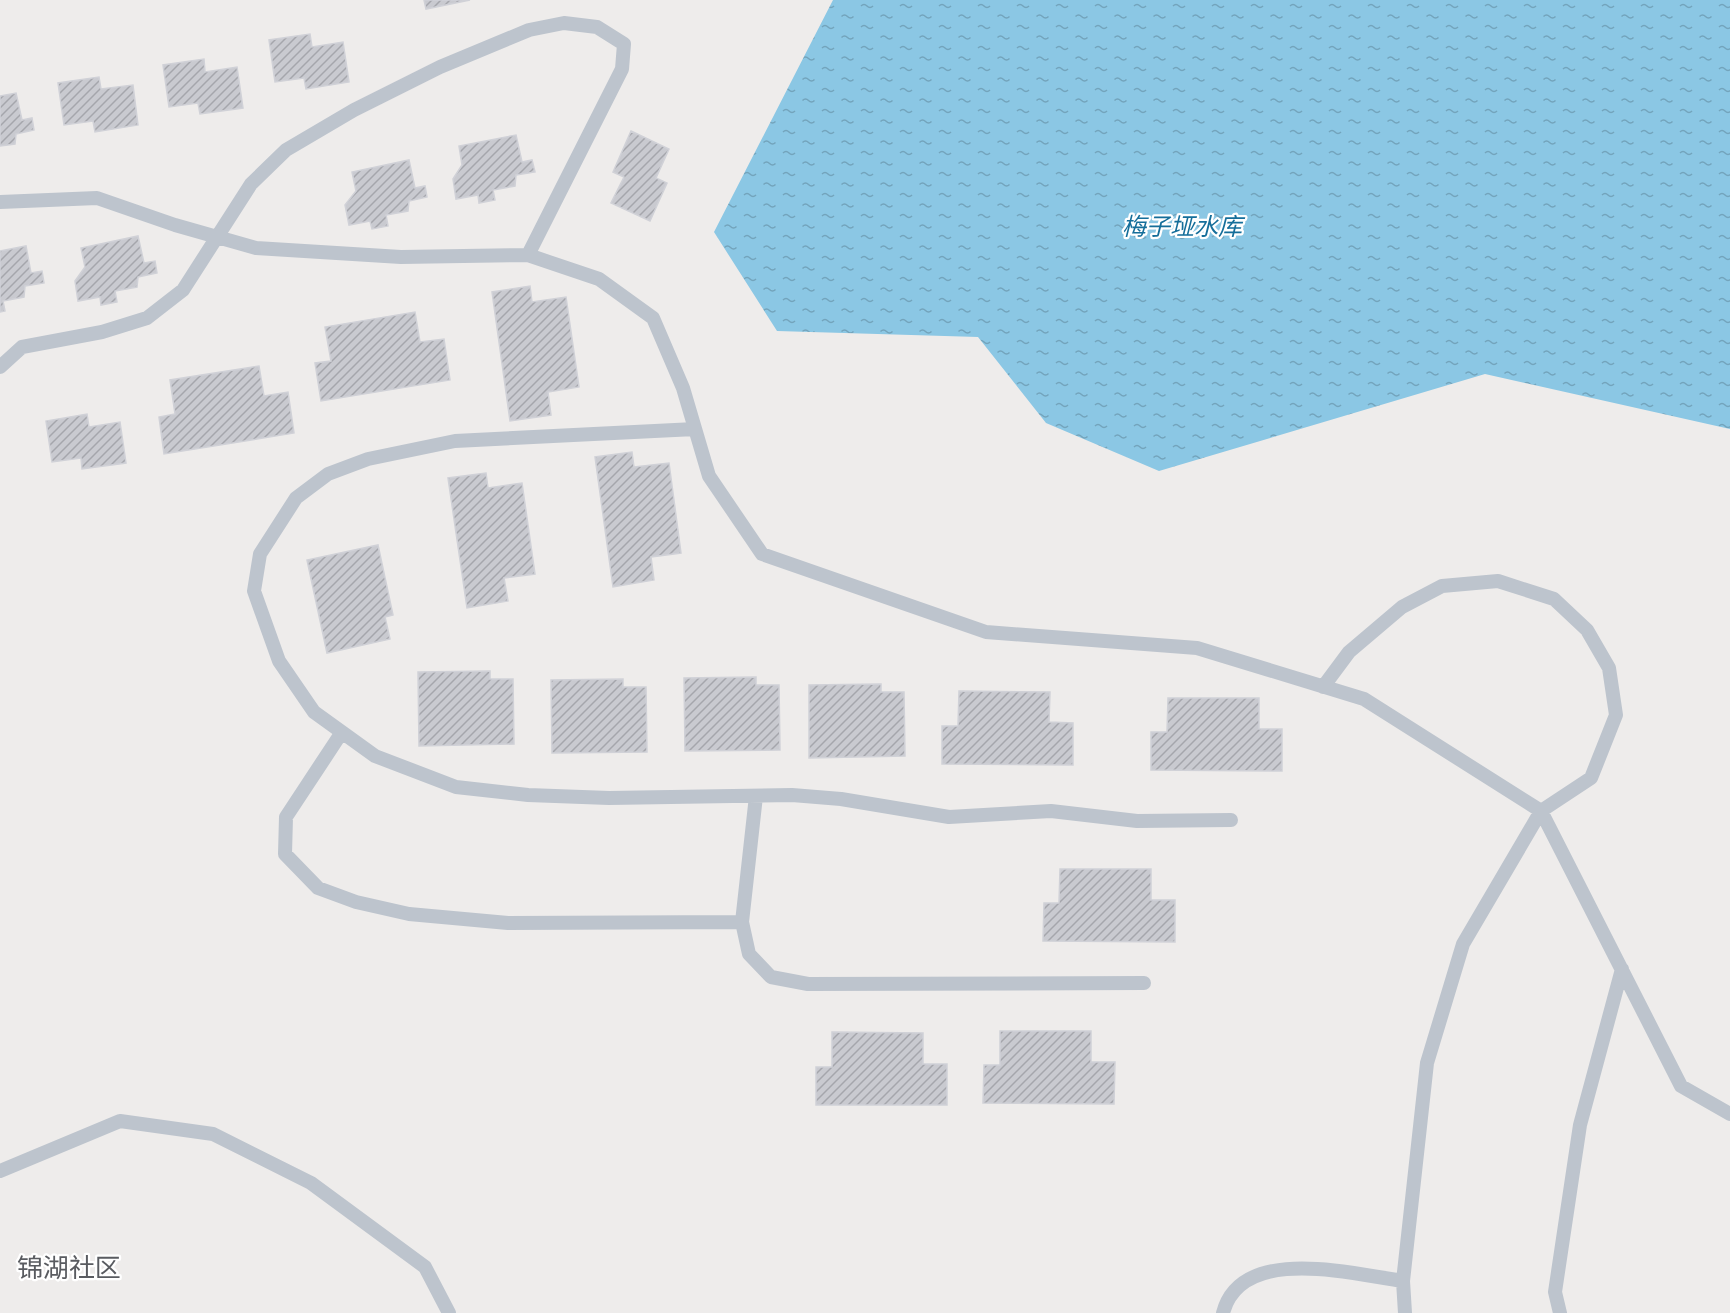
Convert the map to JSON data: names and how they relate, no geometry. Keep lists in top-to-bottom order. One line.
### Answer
{"districts":["锦湖社区"],"water":["梅子垭水库"]}
